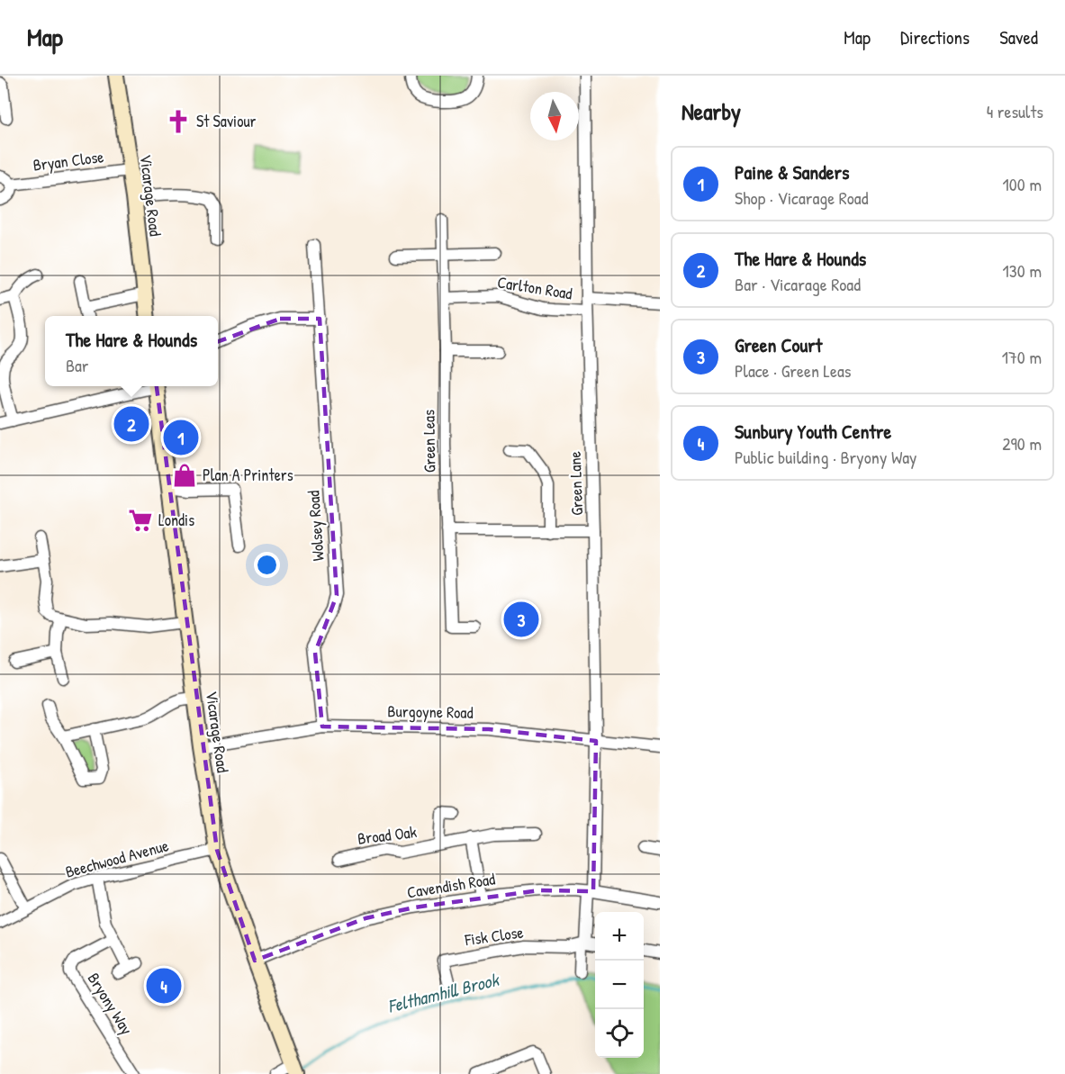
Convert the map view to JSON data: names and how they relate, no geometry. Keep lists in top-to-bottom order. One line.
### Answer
{"streets":{"street":["Bryan Close","Vicarage Road","Carlton Road","Green Leas","Green Lane","Wolsey Road","Burgoyne Road","Broad Oak","Beechwood Avenue","Cavendish Road","Fisk Close","Bryony Way"]},"crossings":[["Bryan Close","Vicarage Road"],["Vicarage Road","Burgoyne Road"],["Vicarage Road","Beechwood Avenue"],["Vicarage Road","Cavendish Road"],["Carlton Road","Green Leas"],["Carlton Road","Green Lane"],["Green Lane","Burgoyne Road"],["Green Lane","Cavendish Road"],["Green Lane","Fisk Close"],["Wolsey Road","Burgoyne Road"]],"water":["Felthamhill Brook"],"places":{"church":["St Saviour"],"shop":["Plan A Printers"],"supermarket":["Londis"]},"north":"bottom","page":{"header":"Map","nav":["Map","Directions","Saved"],"heading":["Nearby","4 results"],"list":[{"mark":"1","name":"Paine & Sanders","note":"Shop · Vicarage Road","value":"100 m"},{"mark":"2","name":"The Hare & Hounds","note":"Bar · Vicarage Road","value":"130 m"},{"mark":"3","name":"Green Court","note":"Place · Green Leas","value":"170 m"},{"mark":"4","name":"Sunbury Youth Centre","note":"Public building · Bryony Way","value":"290 m"}],"popup":["The Hare & Hounds","Bar"],"pins":["2","1","3","4"],"map_buttons":["+","−"]}}
